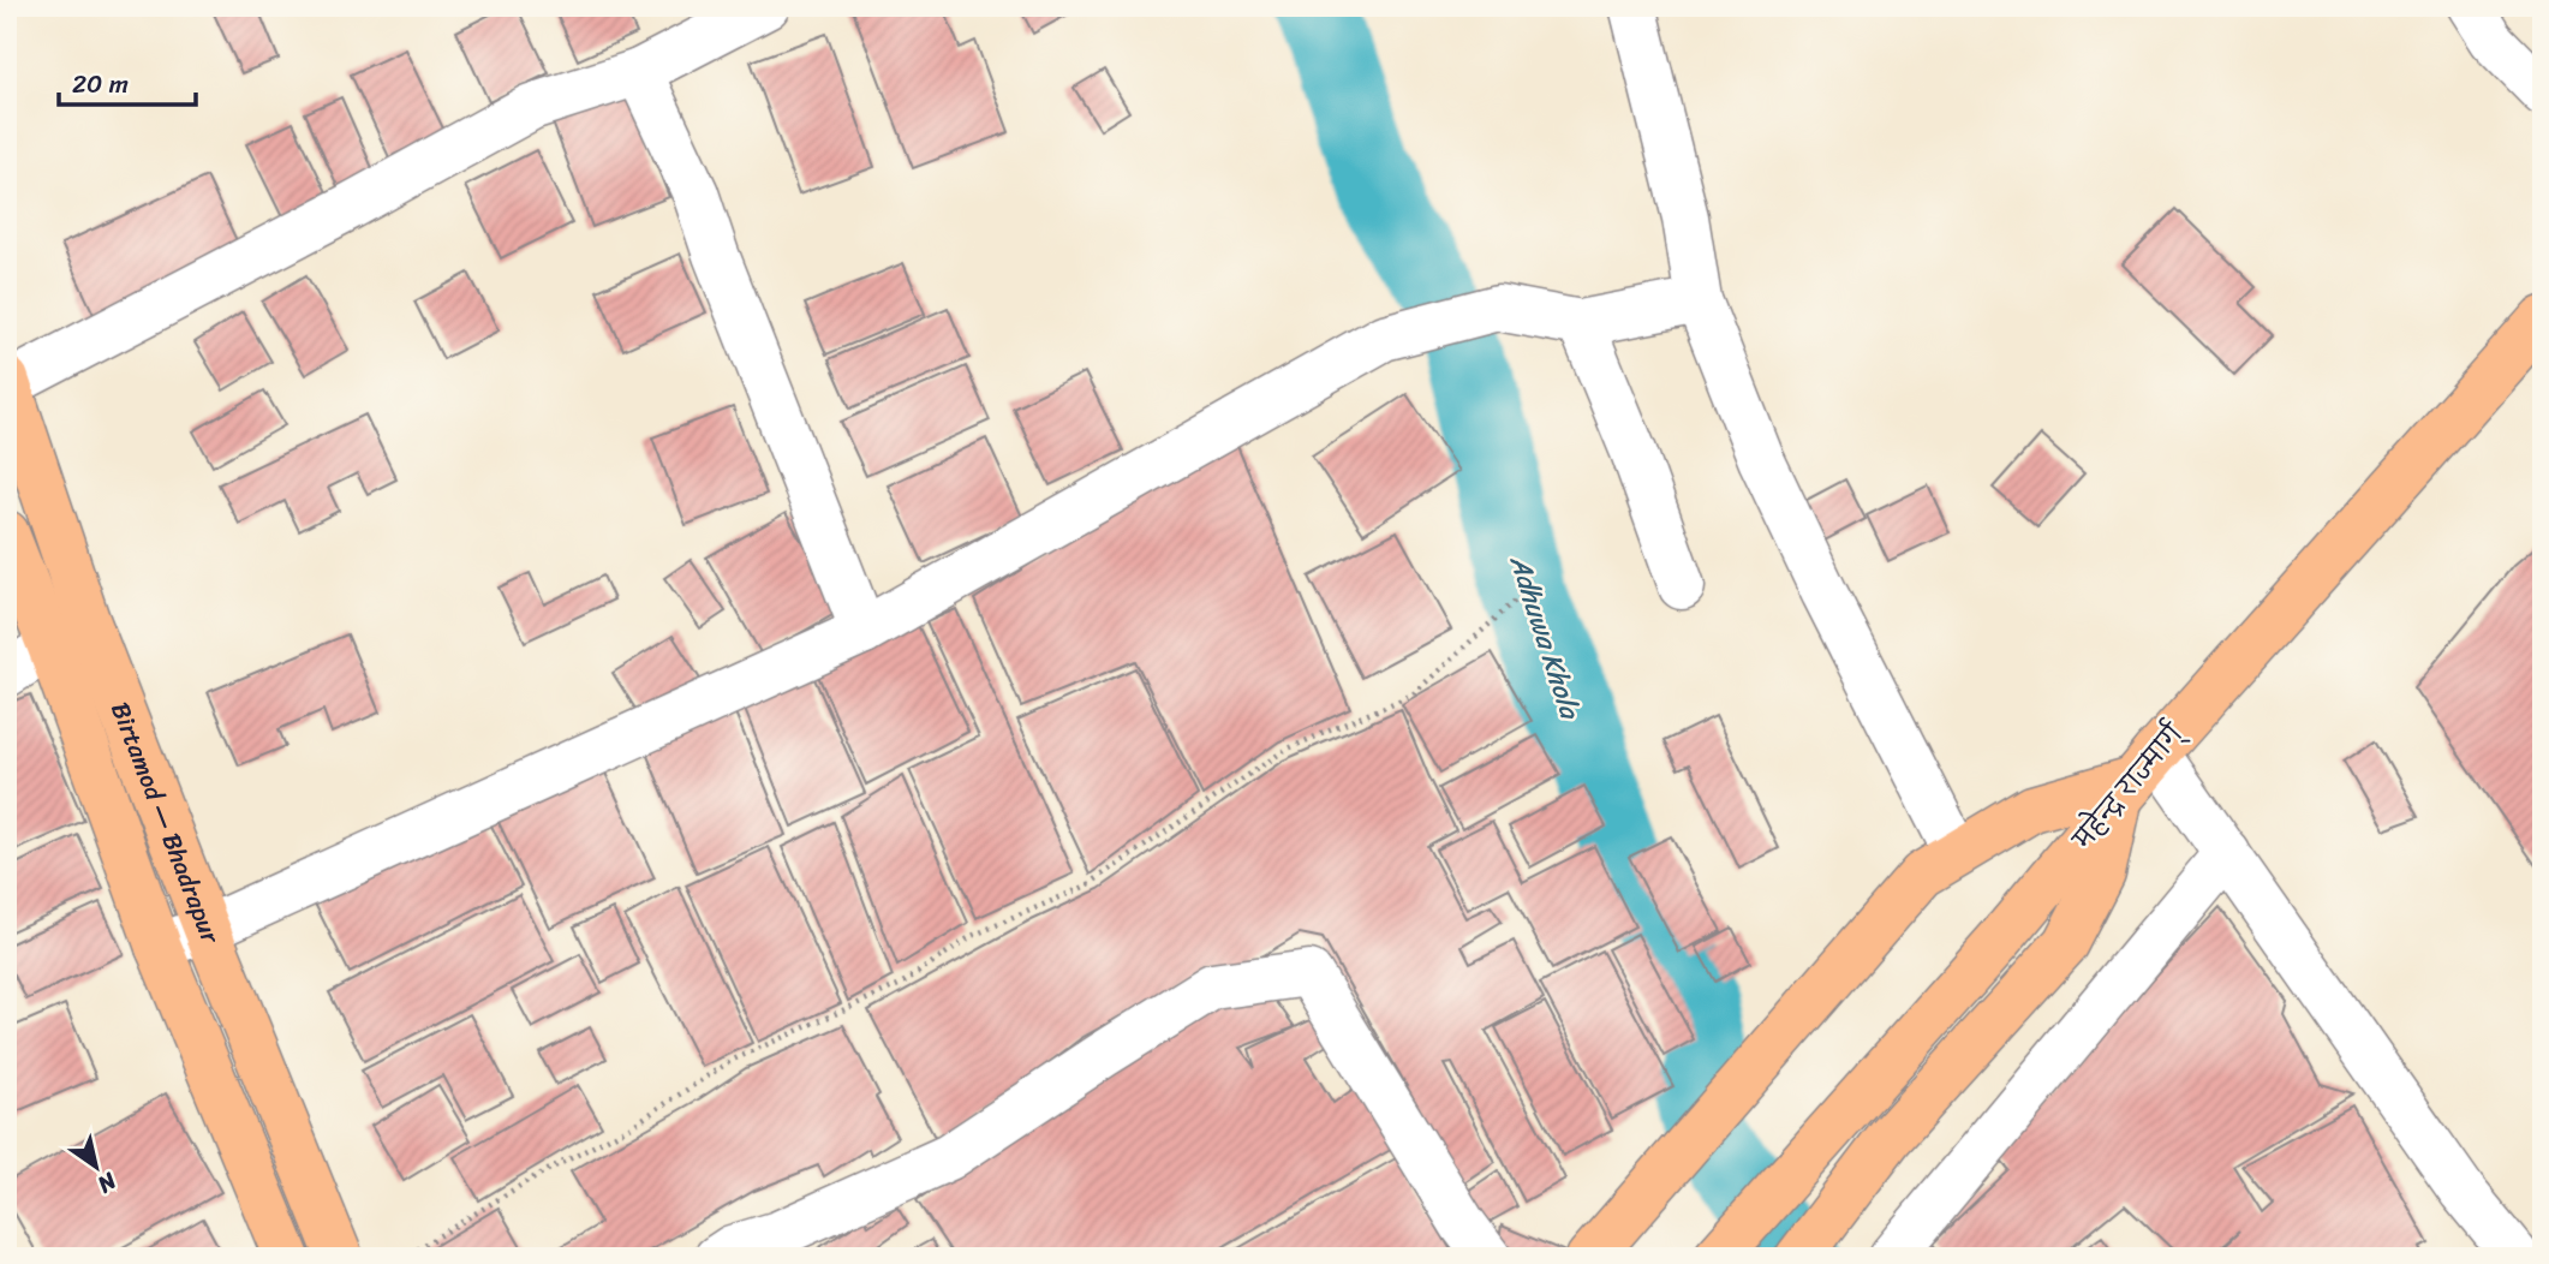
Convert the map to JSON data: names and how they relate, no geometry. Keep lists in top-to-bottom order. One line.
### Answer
{"streets":{"main road":["महेन्द्र राज्मार्ग्","Birtamod — Bhadrapur"]},"water":["Adhuwa Khola"],"scale_bar":"20 m","north":"bottom right"}
